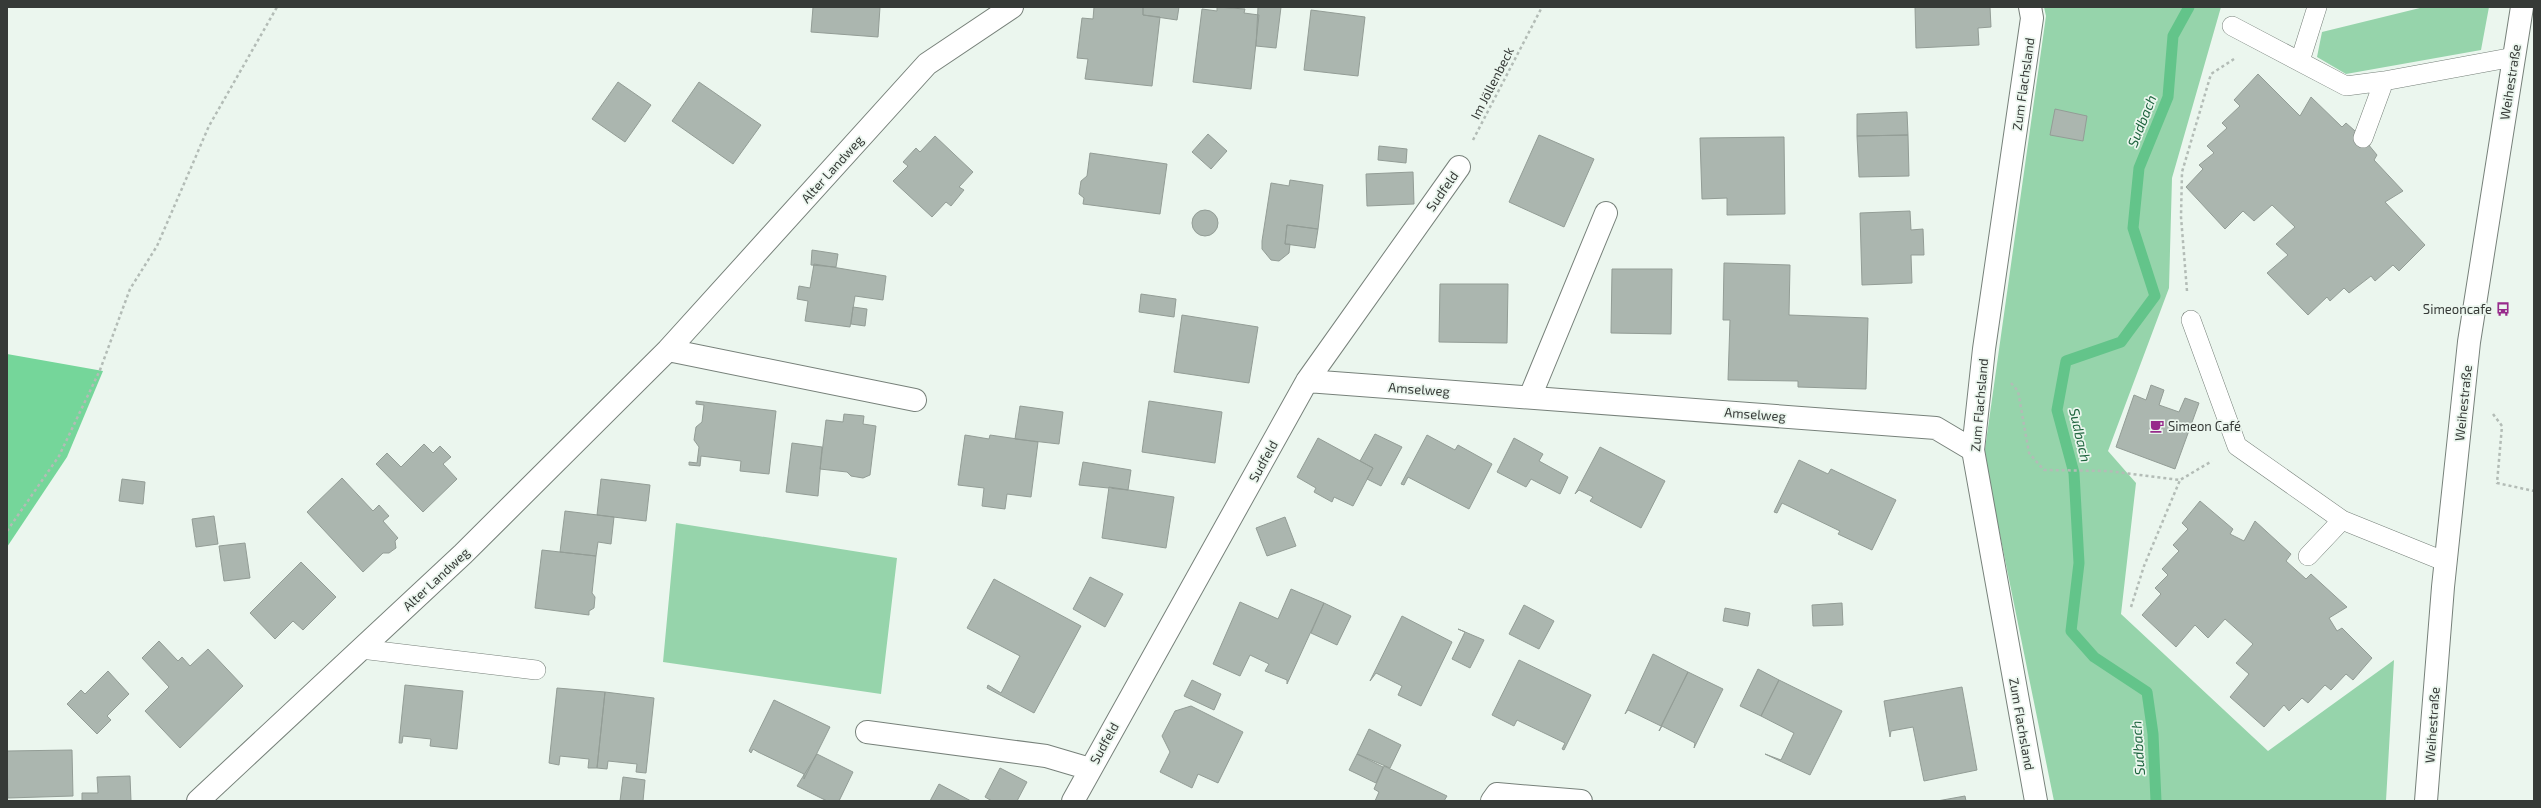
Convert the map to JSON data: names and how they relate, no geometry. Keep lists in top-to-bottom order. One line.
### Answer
{"streets":{"street":["Weihestraße","Zum Flachsland","Alter Landweg","Sudfeld","Amselweg"],"path":["Im Jöllenbeck"]},"crossings":[["Im Jöllenbeck","Sudfeld"],["Zum Flachsland","Amselweg"],["Sudfeld","Amselweg"]],"water":["Sudbach"],"places":{"bus stop":["Simeoncafe"],"cafe":["Simeon Café"]}}
